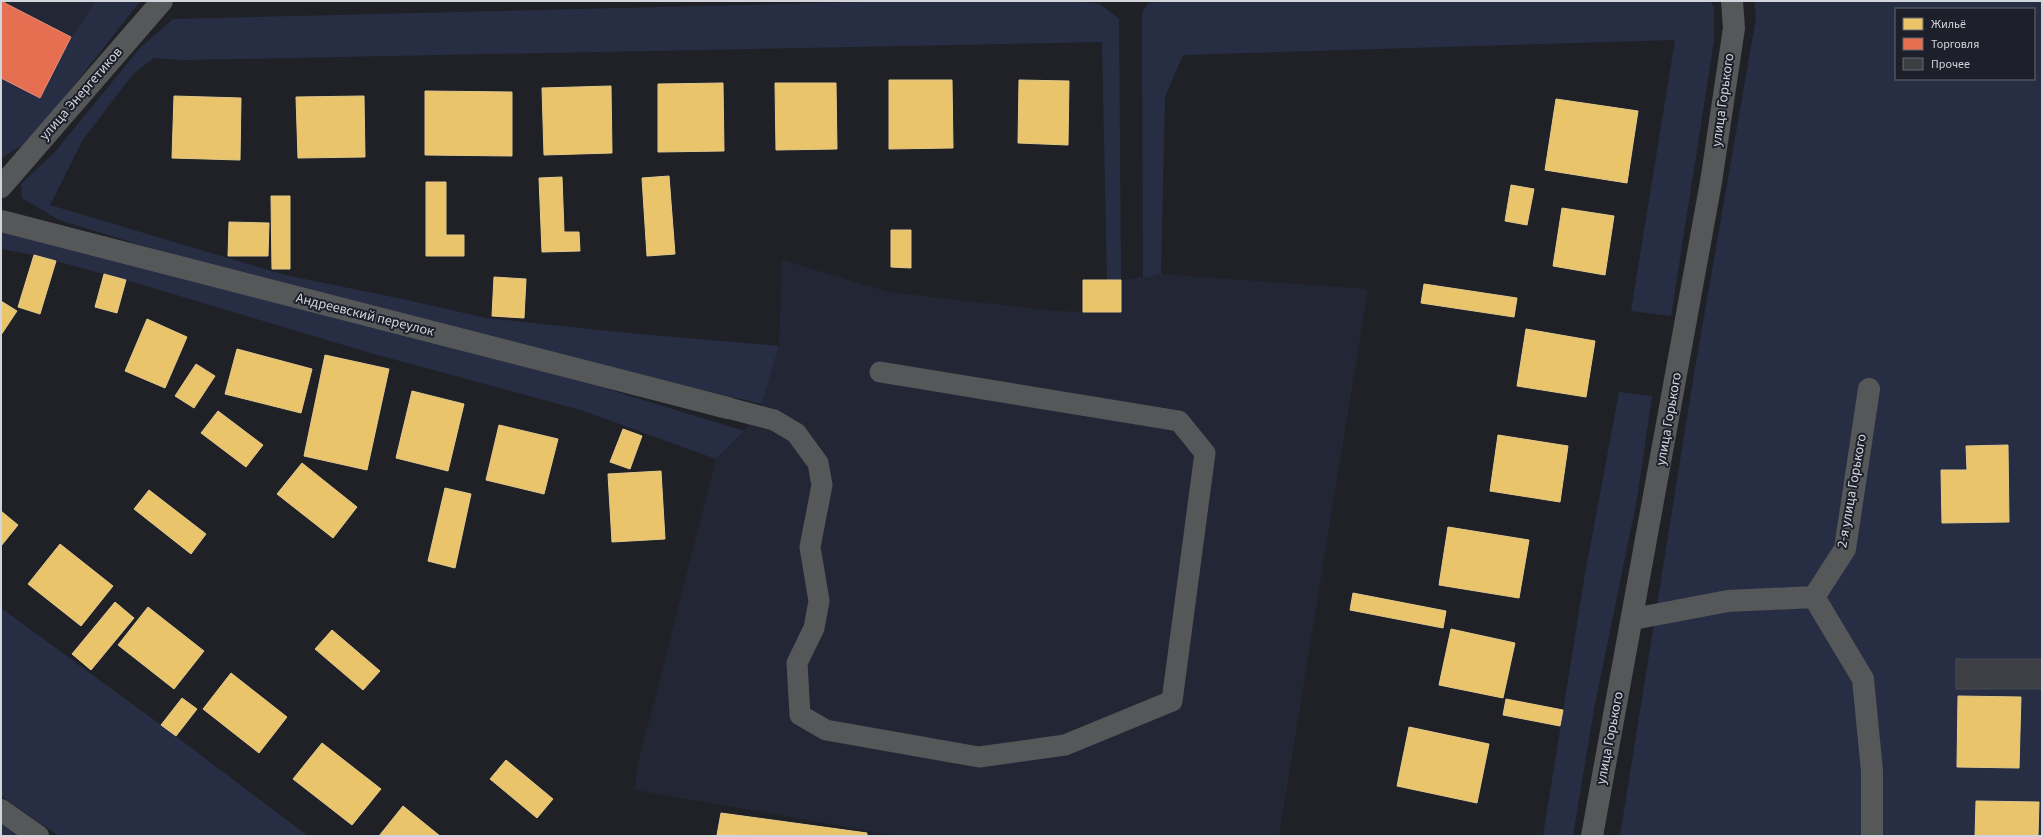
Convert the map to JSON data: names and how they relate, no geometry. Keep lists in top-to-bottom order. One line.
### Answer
{"streets":{"street":["улица Энергетиков","улица Горького","Андреевский переулок","2-я улица Горького"]},"legend":["Жильё","Торговля","Прочее"]}
